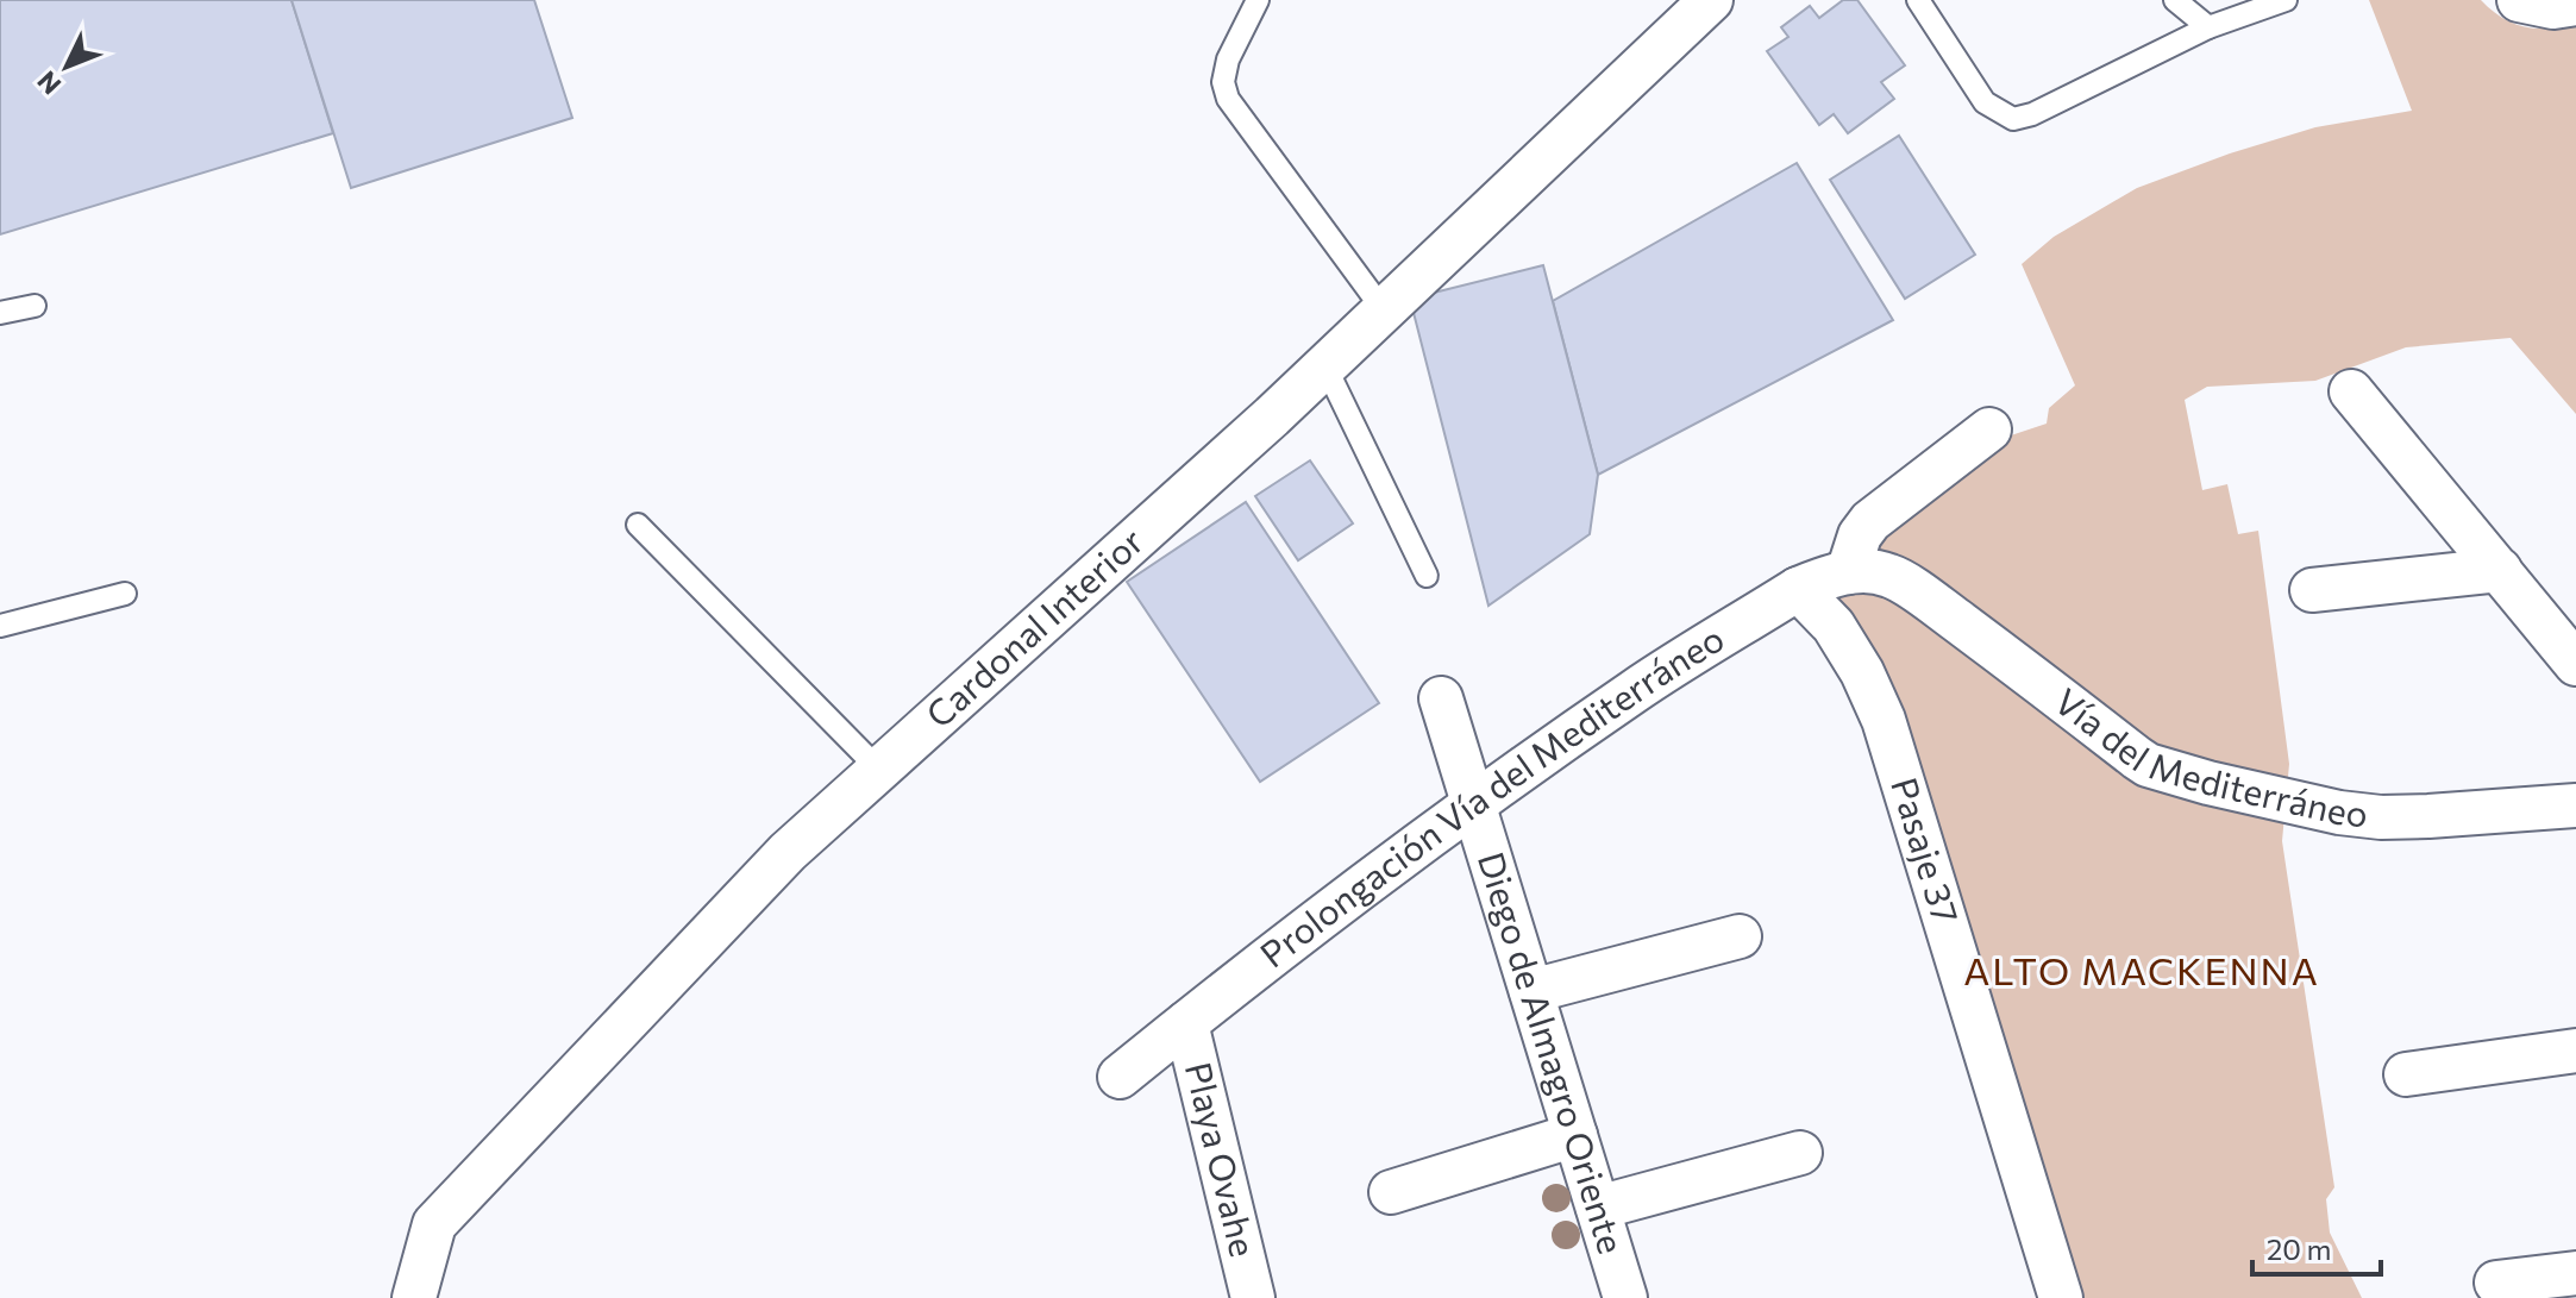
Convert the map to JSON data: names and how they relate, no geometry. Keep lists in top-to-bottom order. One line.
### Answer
{"streets":{"street":["Cardonal Interior","Vía del Mediterráneo","Prolongación Vía del Mediterráneo","Pasaje 37","Diego de Almagro Oriente","Playa Ovahe"]},"crossings":[["Vía del Mediterráneo","Prolongación Vía del Mediterráneo"],["Prolongación Vía del Mediterráneo","Pasaje 37"],["Prolongación Vía del Mediterráneo","Diego de Almagro Oriente"],["Prolongación Vía del Mediterráneo","Playa Ovahe"]],"districts":["ALTO MACKENNA"],"scale_bar":"20 m","north":"bottom left"}
